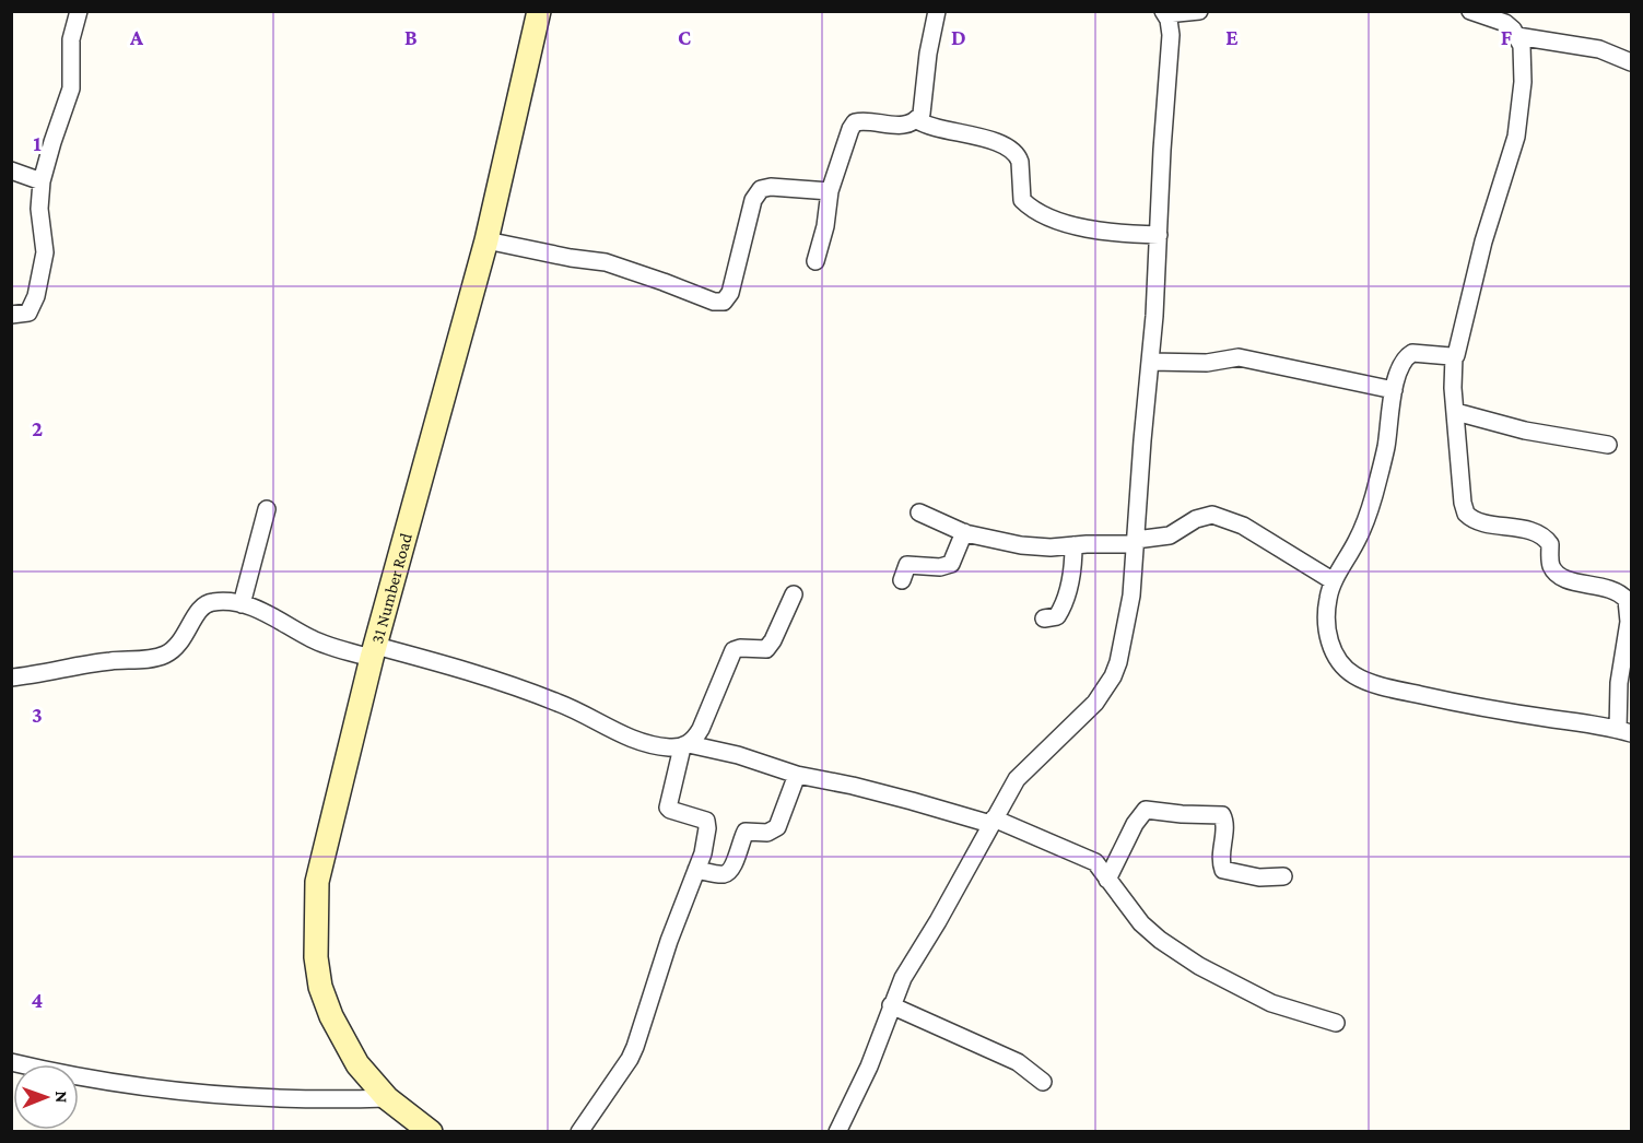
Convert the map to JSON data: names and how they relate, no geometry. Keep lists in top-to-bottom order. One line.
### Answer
{"streets":{"main road":["31 Number Road"]},"north":"right","grid":{"columns":["A","B","C","D","E","F"],"rows":["1","2","3","4"]}}
